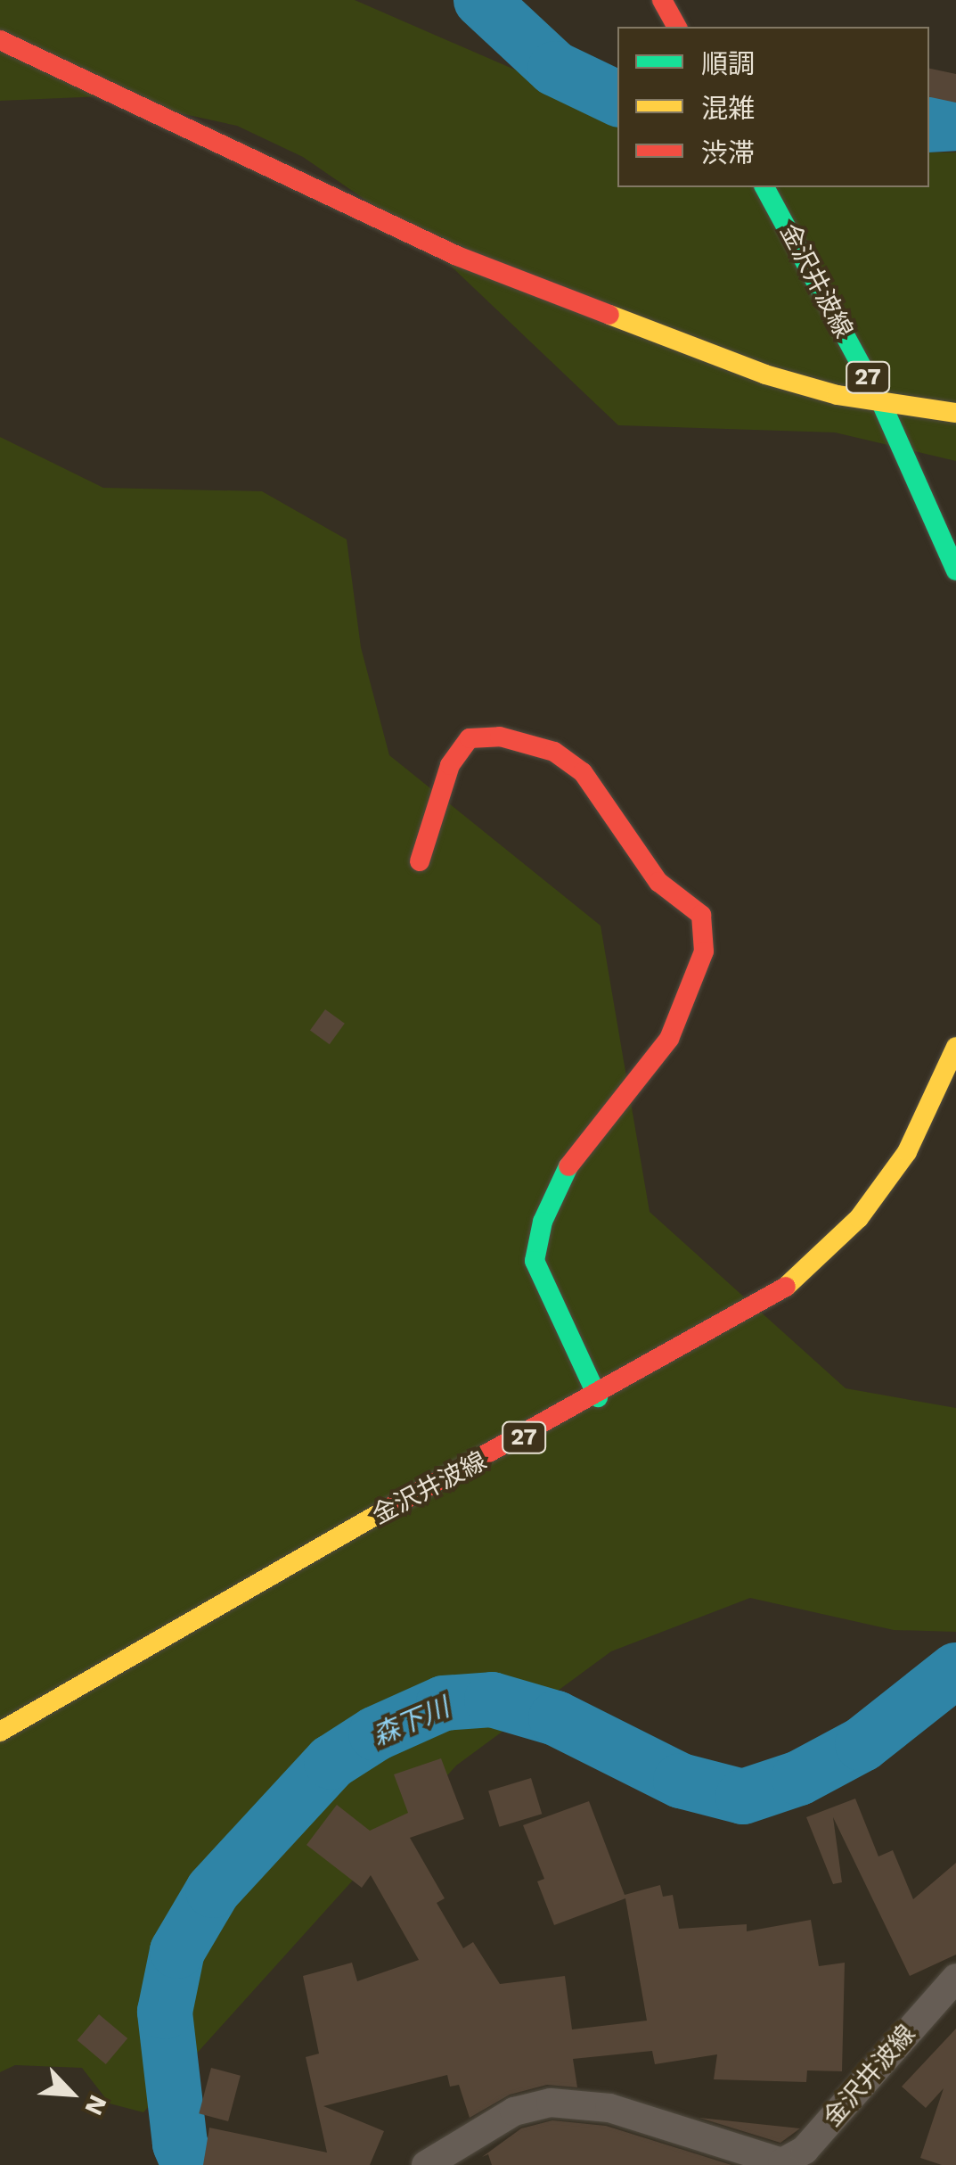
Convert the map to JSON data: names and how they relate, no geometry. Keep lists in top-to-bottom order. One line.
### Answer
{"streets":{"street":["金沢井波線","27"]},"water":["森下川"],"legend":["順調","混雑","渋滞"],"north":"bottom right"}
